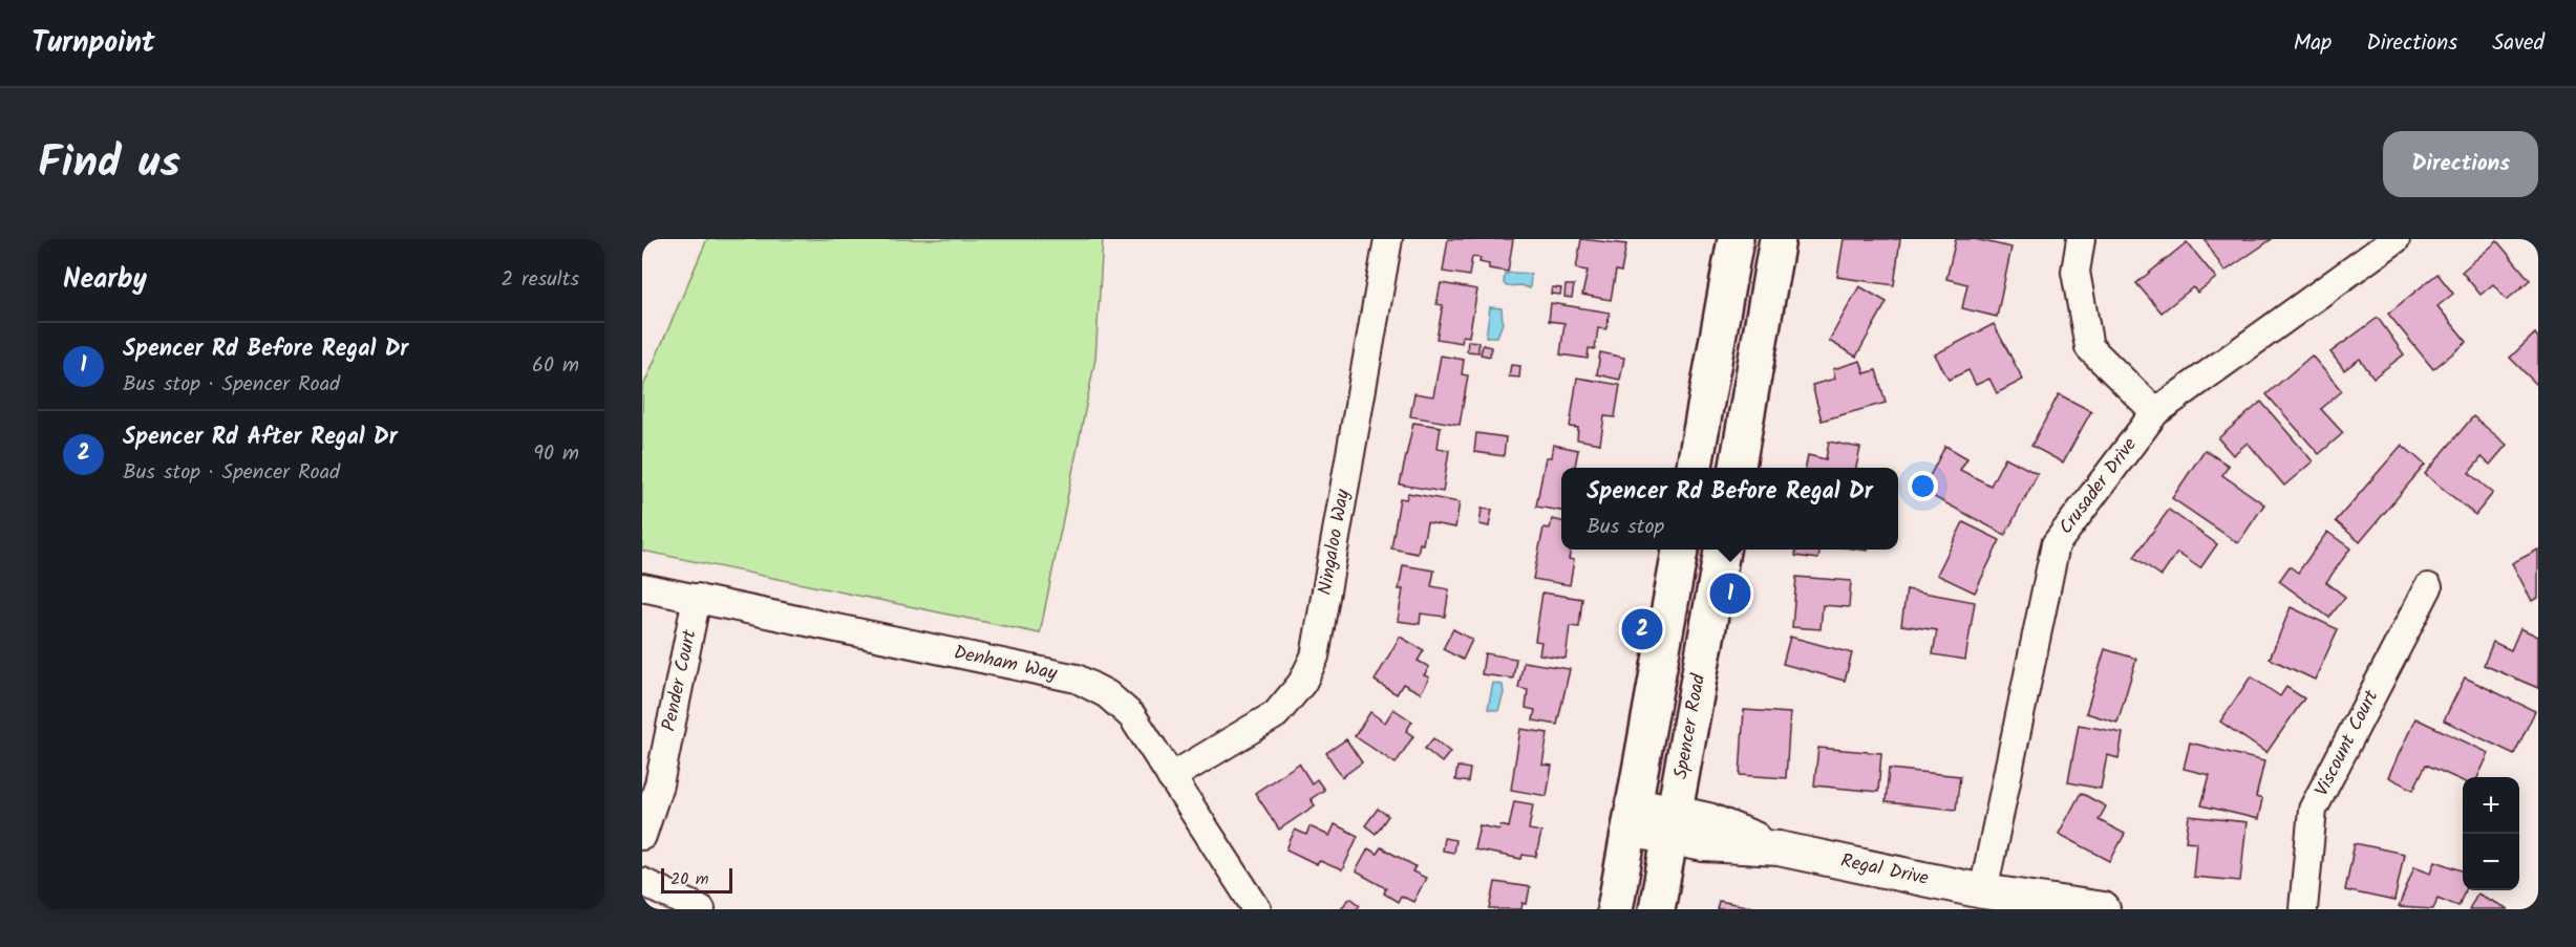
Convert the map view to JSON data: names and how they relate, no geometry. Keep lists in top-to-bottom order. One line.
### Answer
{"streets":{"main road":["Spencer Road"],"street":["Crusader Drive","Ningaloo Way","Denham Way","Pender Court","Viscount Court","Regal Drive"]},"crossings":[["Crusader Drive","Regal Drive"],["Ningaloo Way","Denham Way"],["Denham Way","Pender Court"],["Spencer Road","Regal Drive"]],"scale_bar":"20 m","page":{"header":"Turnpoint","nav":["Map","Directions","Saved"],"title":"Find us","buttons":"Directions","heading":["Nearby","2 results"],"list":[{"mark":"1","name":"Spencer Rd Before Regal Dr","note":"Bus stop · Spencer Road","value":"60 m"},{"mark":"2","name":"Spencer Rd After Regal Dr","note":"Bus stop · Spencer Road","value":"90 m"}],"popup":["Spencer Rd Before Regal Dr","Bus stop"],"pins":["1","2"],"map_buttons":["+","−"],"scale":"20 m"}}
